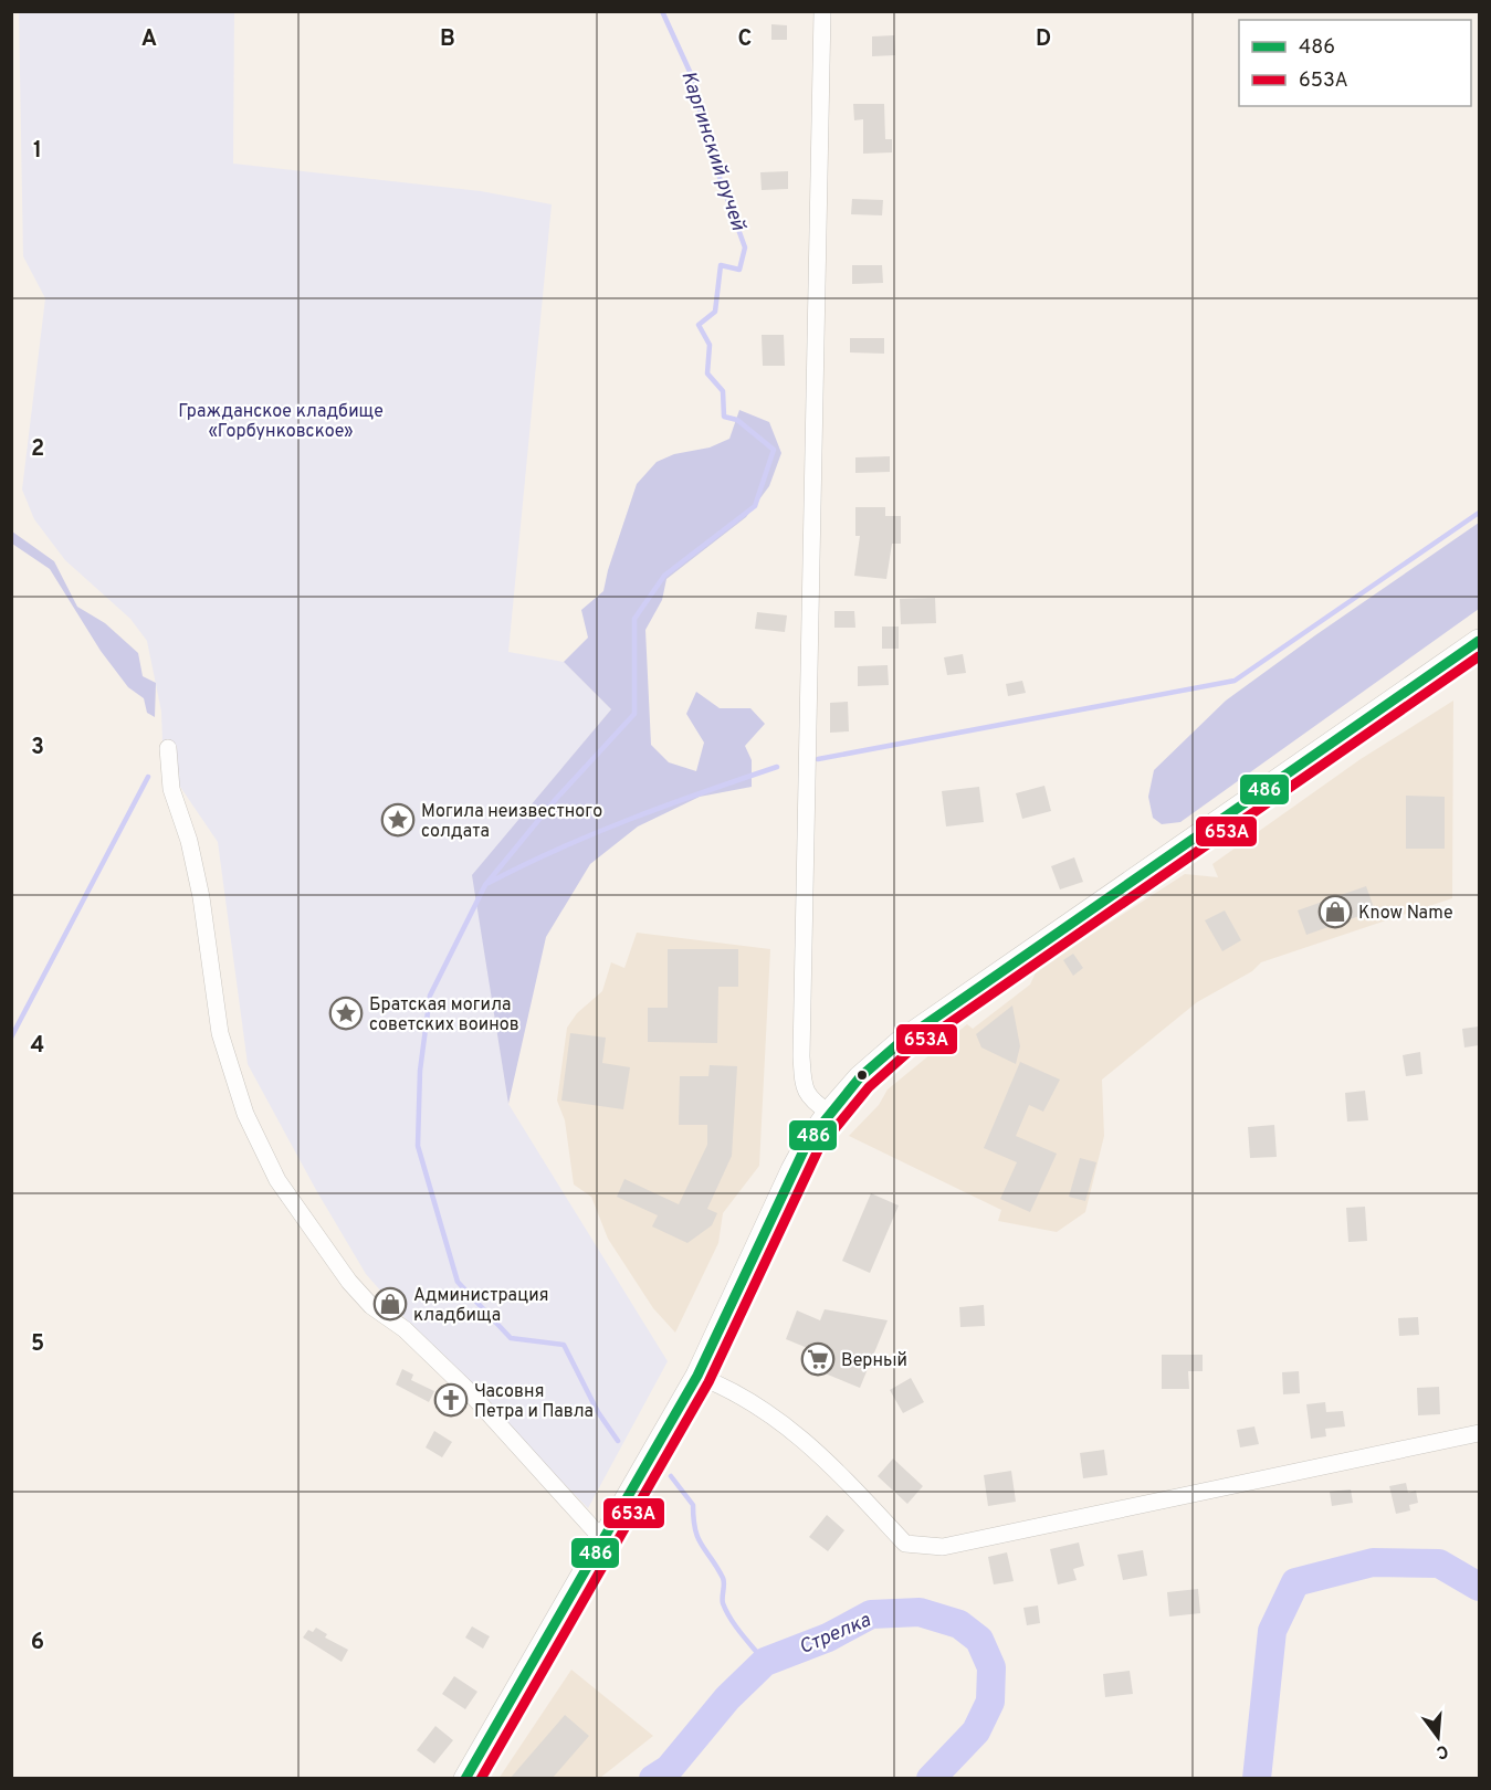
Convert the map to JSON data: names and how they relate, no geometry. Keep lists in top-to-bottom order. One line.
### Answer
{"water":["Каргинский ручей","Стрелка"],"parks":["Гражданское кладбище «Горбунковское»"],"places":{"place":["Могила неизвестного солдата","Братская могила советских воинов"],"shop":["Know Name","Администрация кладбища"],"supermarket":["Верный"],"church":["Часовня Петра и Павла"]},"lines":["transit line 486","transit line 653А"],"legend":["486","653А"],"north":"bottom","grid":{"columns":["A","B","C","D"],"rows":["1","2","3","4","5","6"]}}
